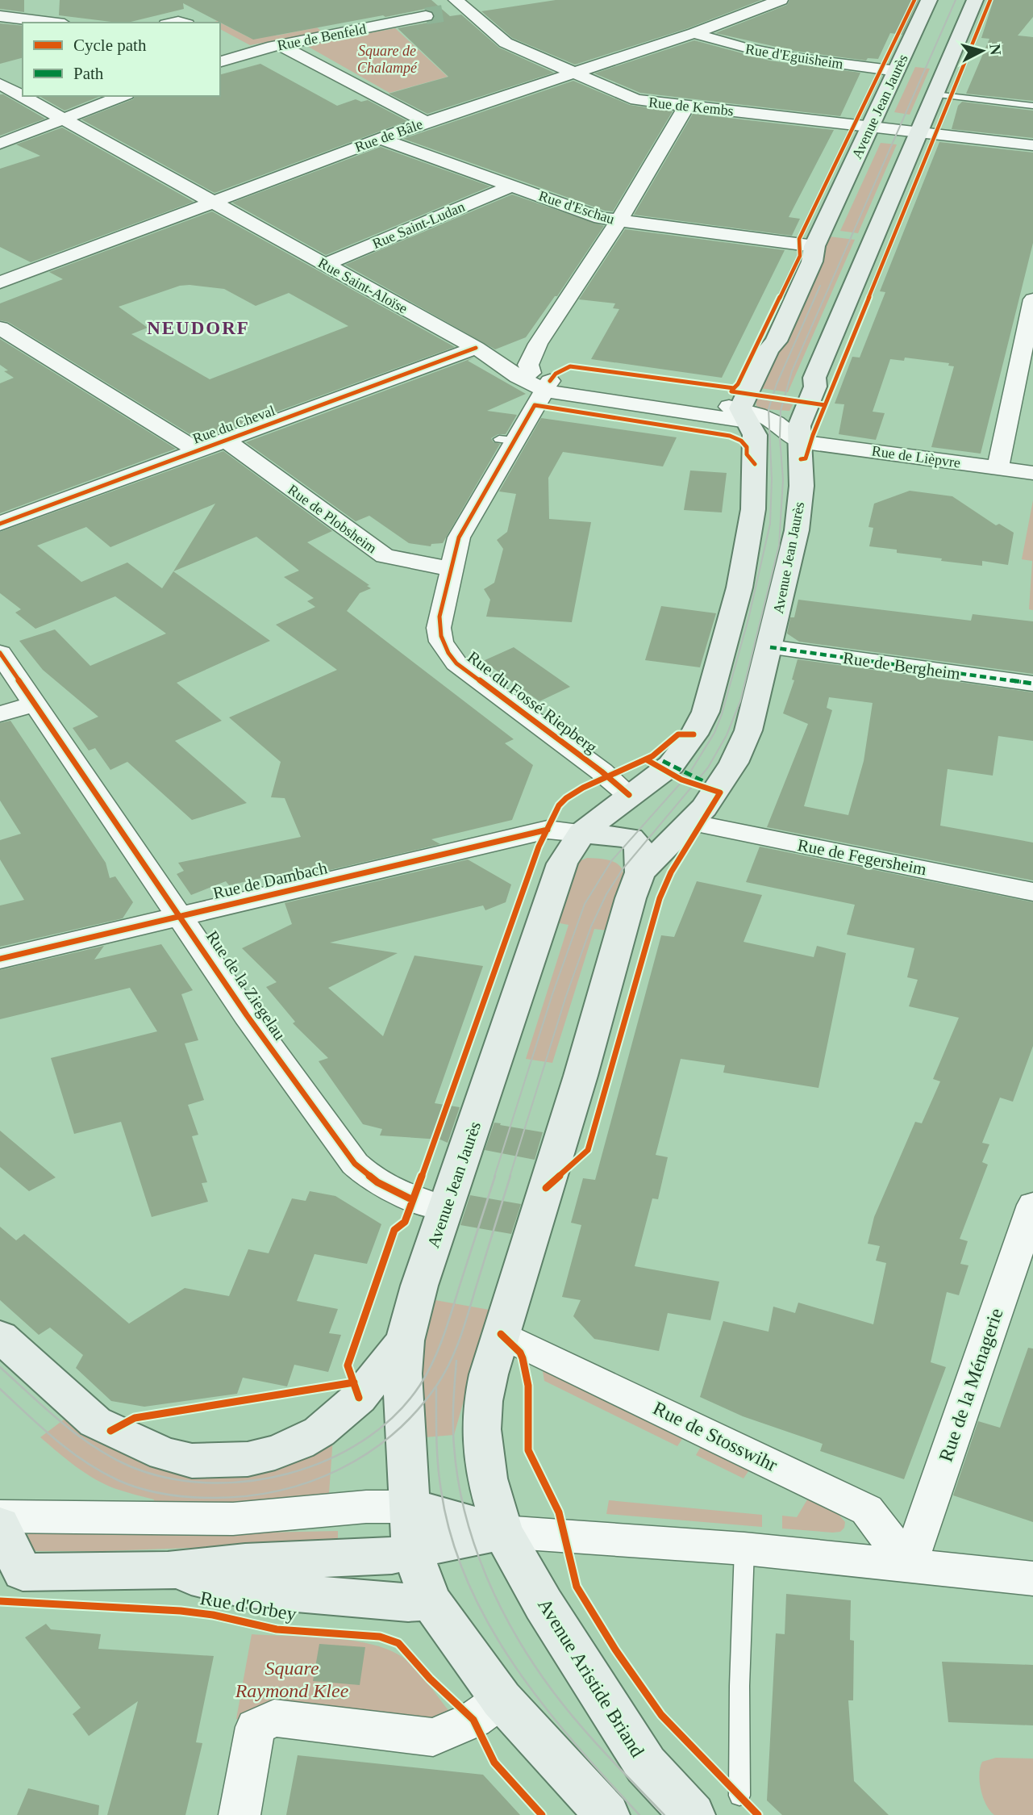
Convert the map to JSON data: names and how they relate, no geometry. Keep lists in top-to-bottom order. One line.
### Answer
{"streets":{"main road":["Avenue Jean Jaurès","Rue d'Orbey","Avenue Aristide Briand"],"street":["Rue de Benfeld","Rue d'Eguisheim","Rue de Kembs","Rue de Bâle","Rue d'Eschau","Rue Saint-Ludan","Rue Saint-Aloïse","Rue du Cheval","Rue de Lièpvre","Rue de Plobsheim","Rue de Bergheim","Rue du Fossé Riepberg","Rue de Fegersheim","Rue de Dambach","Rue de la Ziegelau","Rue de la Ménagerie","Rue de Stosswihr"]},"crossings":[["Rue d'Eguisheim","Avenue Jean Jaurès"],["Rue d'Eguisheim","Rue de Bâle"],["Rue de Kembs","Avenue Jean Jaurès"],["Rue de Kembs","Rue de Bâle"],["Avenue Jean Jaurès","Rue d'Eschau"],["Avenue Jean Jaurès","Rue Saint-Aloïse"],["Avenue Jean Jaurès","Rue de Lièpvre"],["Avenue Jean Jaurès","Rue de Bergheim"],["Avenue Jean Jaurès","Rue du Fossé Riepberg"],["Avenue Jean Jaurès","Rue de Fegersheim"],["Avenue Jean Jaurès","Rue de Dambach"],["Avenue Jean Jaurès","Rue de la Ziegelau"],["Avenue Jean Jaurès","Rue de Stosswihr"],["Avenue Jean Jaurès","Rue d'Orbey"],["Avenue Jean Jaurès","Avenue Aristide Briand"],["Rue de Bâle","Rue d'Eschau"],["Rue de Bâle","Rue Saint-Aloïse"],["Rue d'Eschau","Rue Saint-Ludan"],["Rue Saint-Ludan","Rue Saint-Aloïse"],["Rue Saint-Aloïse","Rue du Cheval"],["Rue Saint-Aloïse","Rue du Fossé Riepberg"],["Rue du Cheval","Rue de Plobsheim"],["Rue de Plobsheim","Rue du Fossé Riepberg"],["Rue de Dambach","Rue de la Ziegelau"],["Rue de la Ménagerie","Rue de Stosswihr"],["Rue d'Orbey","Avenue Aristide Briand"]],"districts":["NEUDORF"],"parks":["Square de Chalampé","Square Raymond Klee"],"legend":["Cycle path","Path"],"north":"right"}
